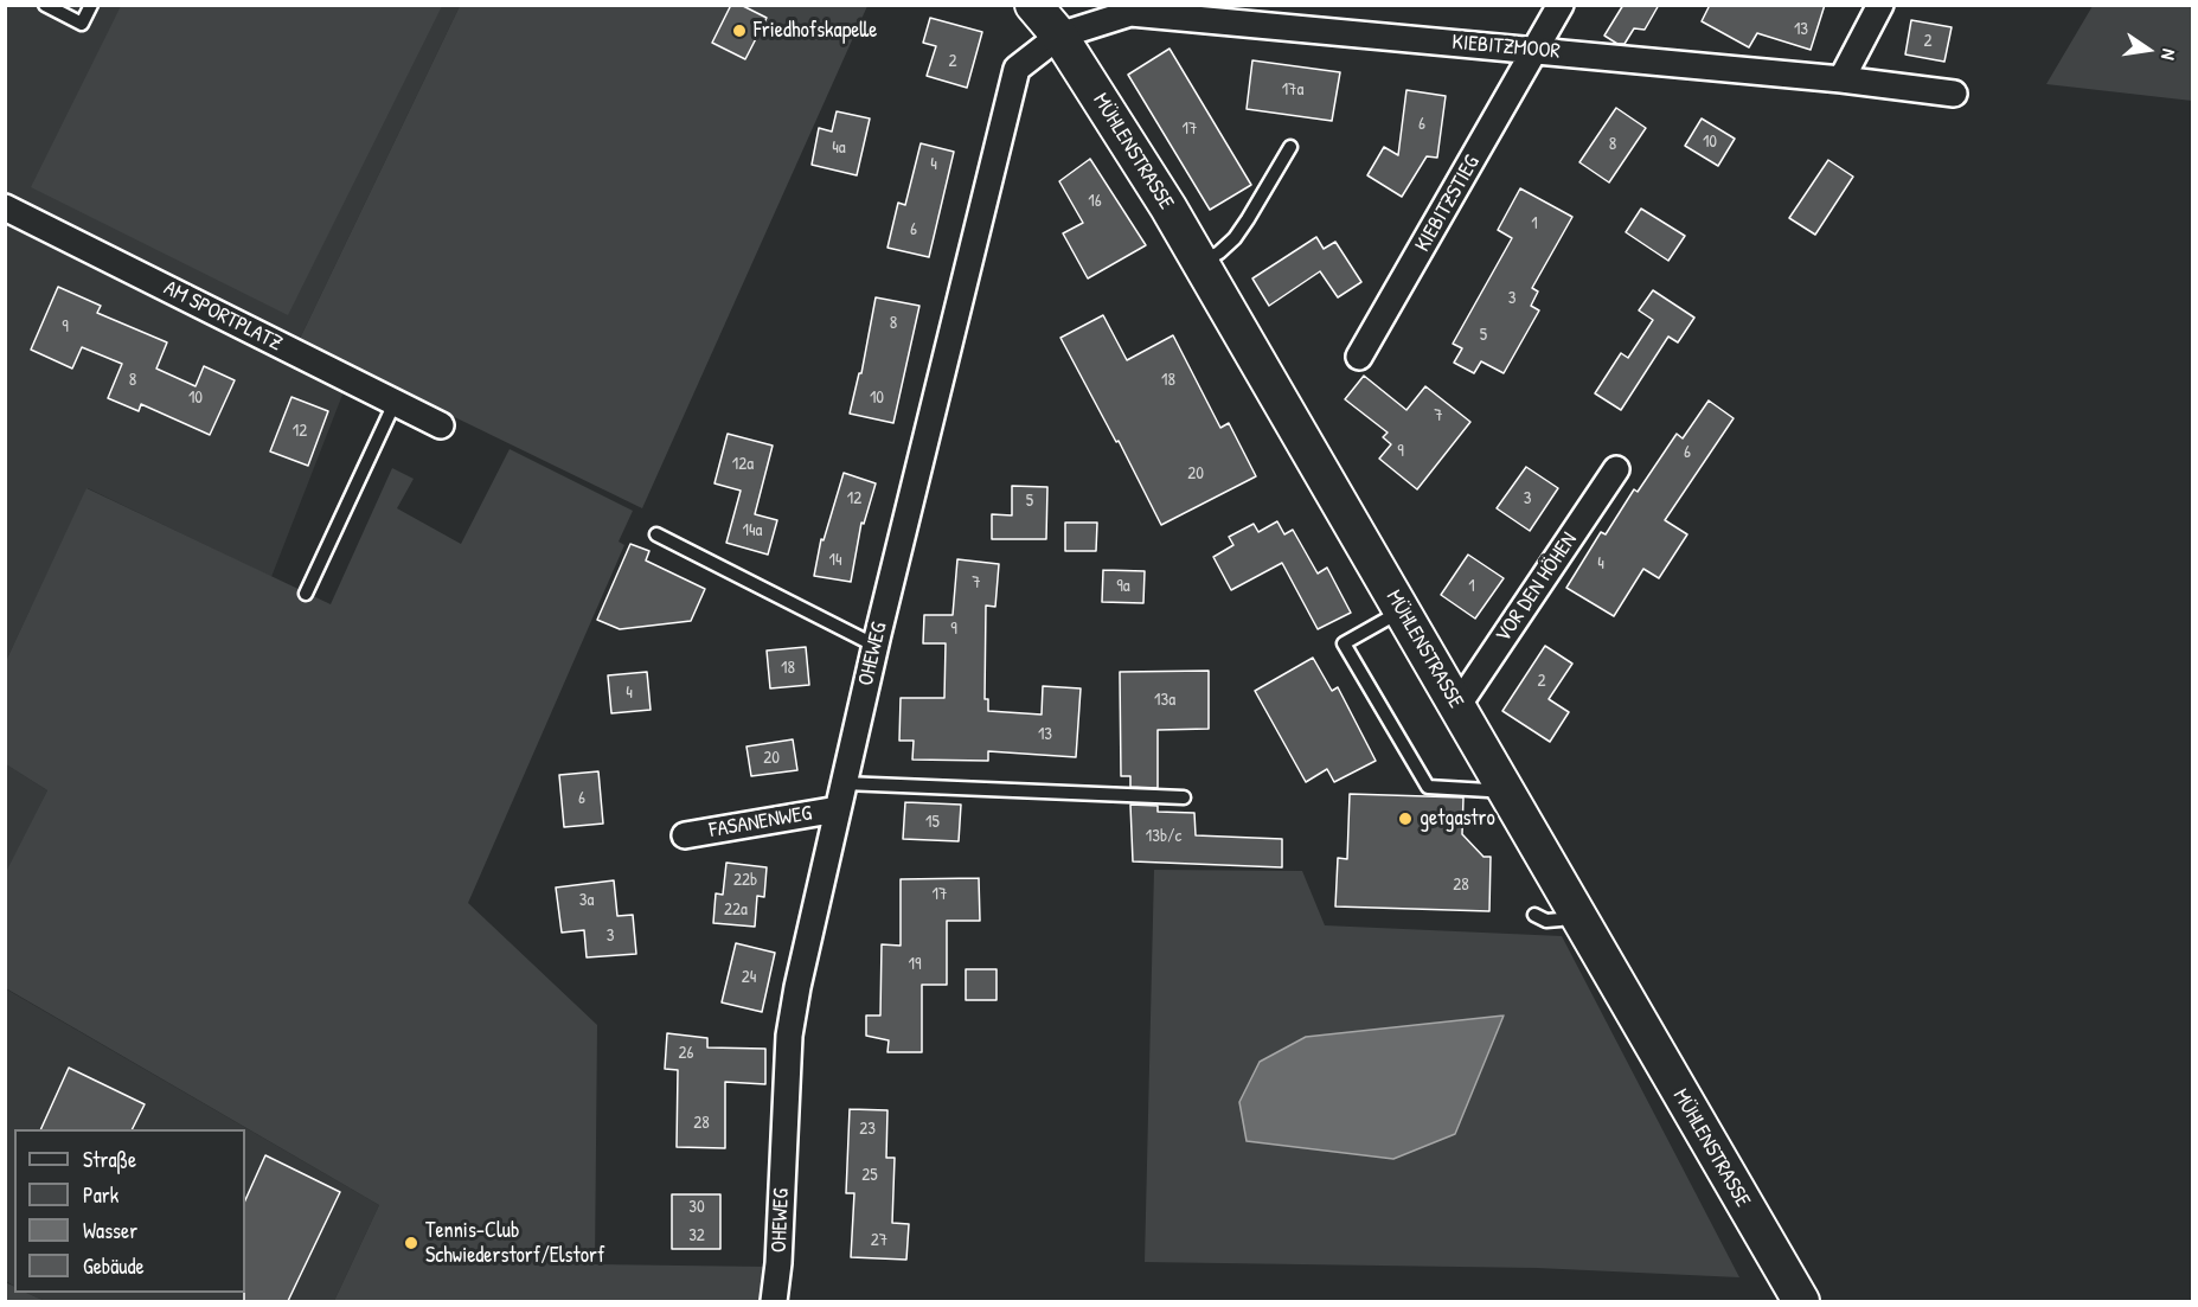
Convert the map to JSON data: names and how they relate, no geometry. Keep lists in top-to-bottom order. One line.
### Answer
{"streets":{"main road":["MÜHLENSTRASSE"],"street":["KIEBITZMOOR","KIEBITZSTIEG","AM SPORTPLATZ","VOR DEN HÖHEN","OHEWEG","FASANENWEG"]},"crossings":[["KIEBITZMOOR","MÜHLENSTRASSE"],["KIEBITZMOOR","KIEBITZSTIEG"],["KIEBITZMOOR","OHEWEG"],["MÜHLENSTRASSE","VOR DEN HÖHEN"],["MÜHLENSTRASSE","OHEWEG"],["OHEWEG","FASANENWEG"]],"places":["Friedhofskapelle","getgastro","Tennis-Club Schwiederstorf/Elstorf"],"house_numbers":["13","2","2","17a","6","17","10","8","4a","4","16","1","6","3","8","9","5","8","18","10","10","7","12","9","6","12a","20","12","3","5","14a","14","4","7","9a","1","9","18","2","4","13a","13","20","6","15","13b/c","22b","28","17","3a","22a","3","19","24","26","28","23","25","30","32","27"],"legend":["Straße","Park","Wasser","Gebäude"],"north":"right"}
